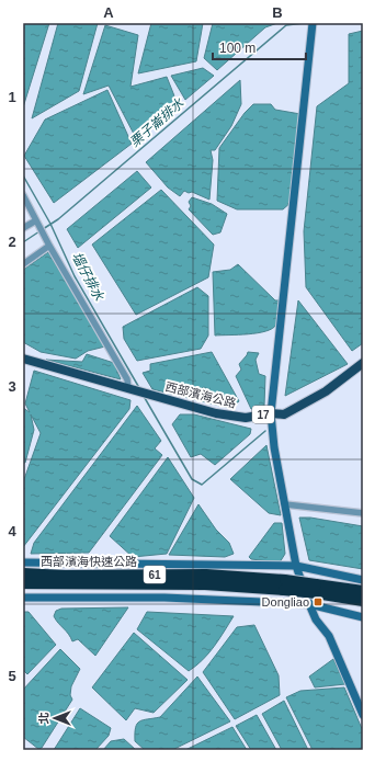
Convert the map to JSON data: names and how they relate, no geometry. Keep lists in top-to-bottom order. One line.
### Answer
{"streets":{"highway":["西部濱海快速公路","61"],"main road":["西部濱海公路","17"]},"crossings":[["西部濱海快速公路","61"]],"water":["栗子崙排水","塭仔排水"],"places":{"transit":["Dongliao"]},"scale_bar":"100 m","north":"left","grid":{"columns":["A","B"],"rows":["1","2","3","4","5"]}}
